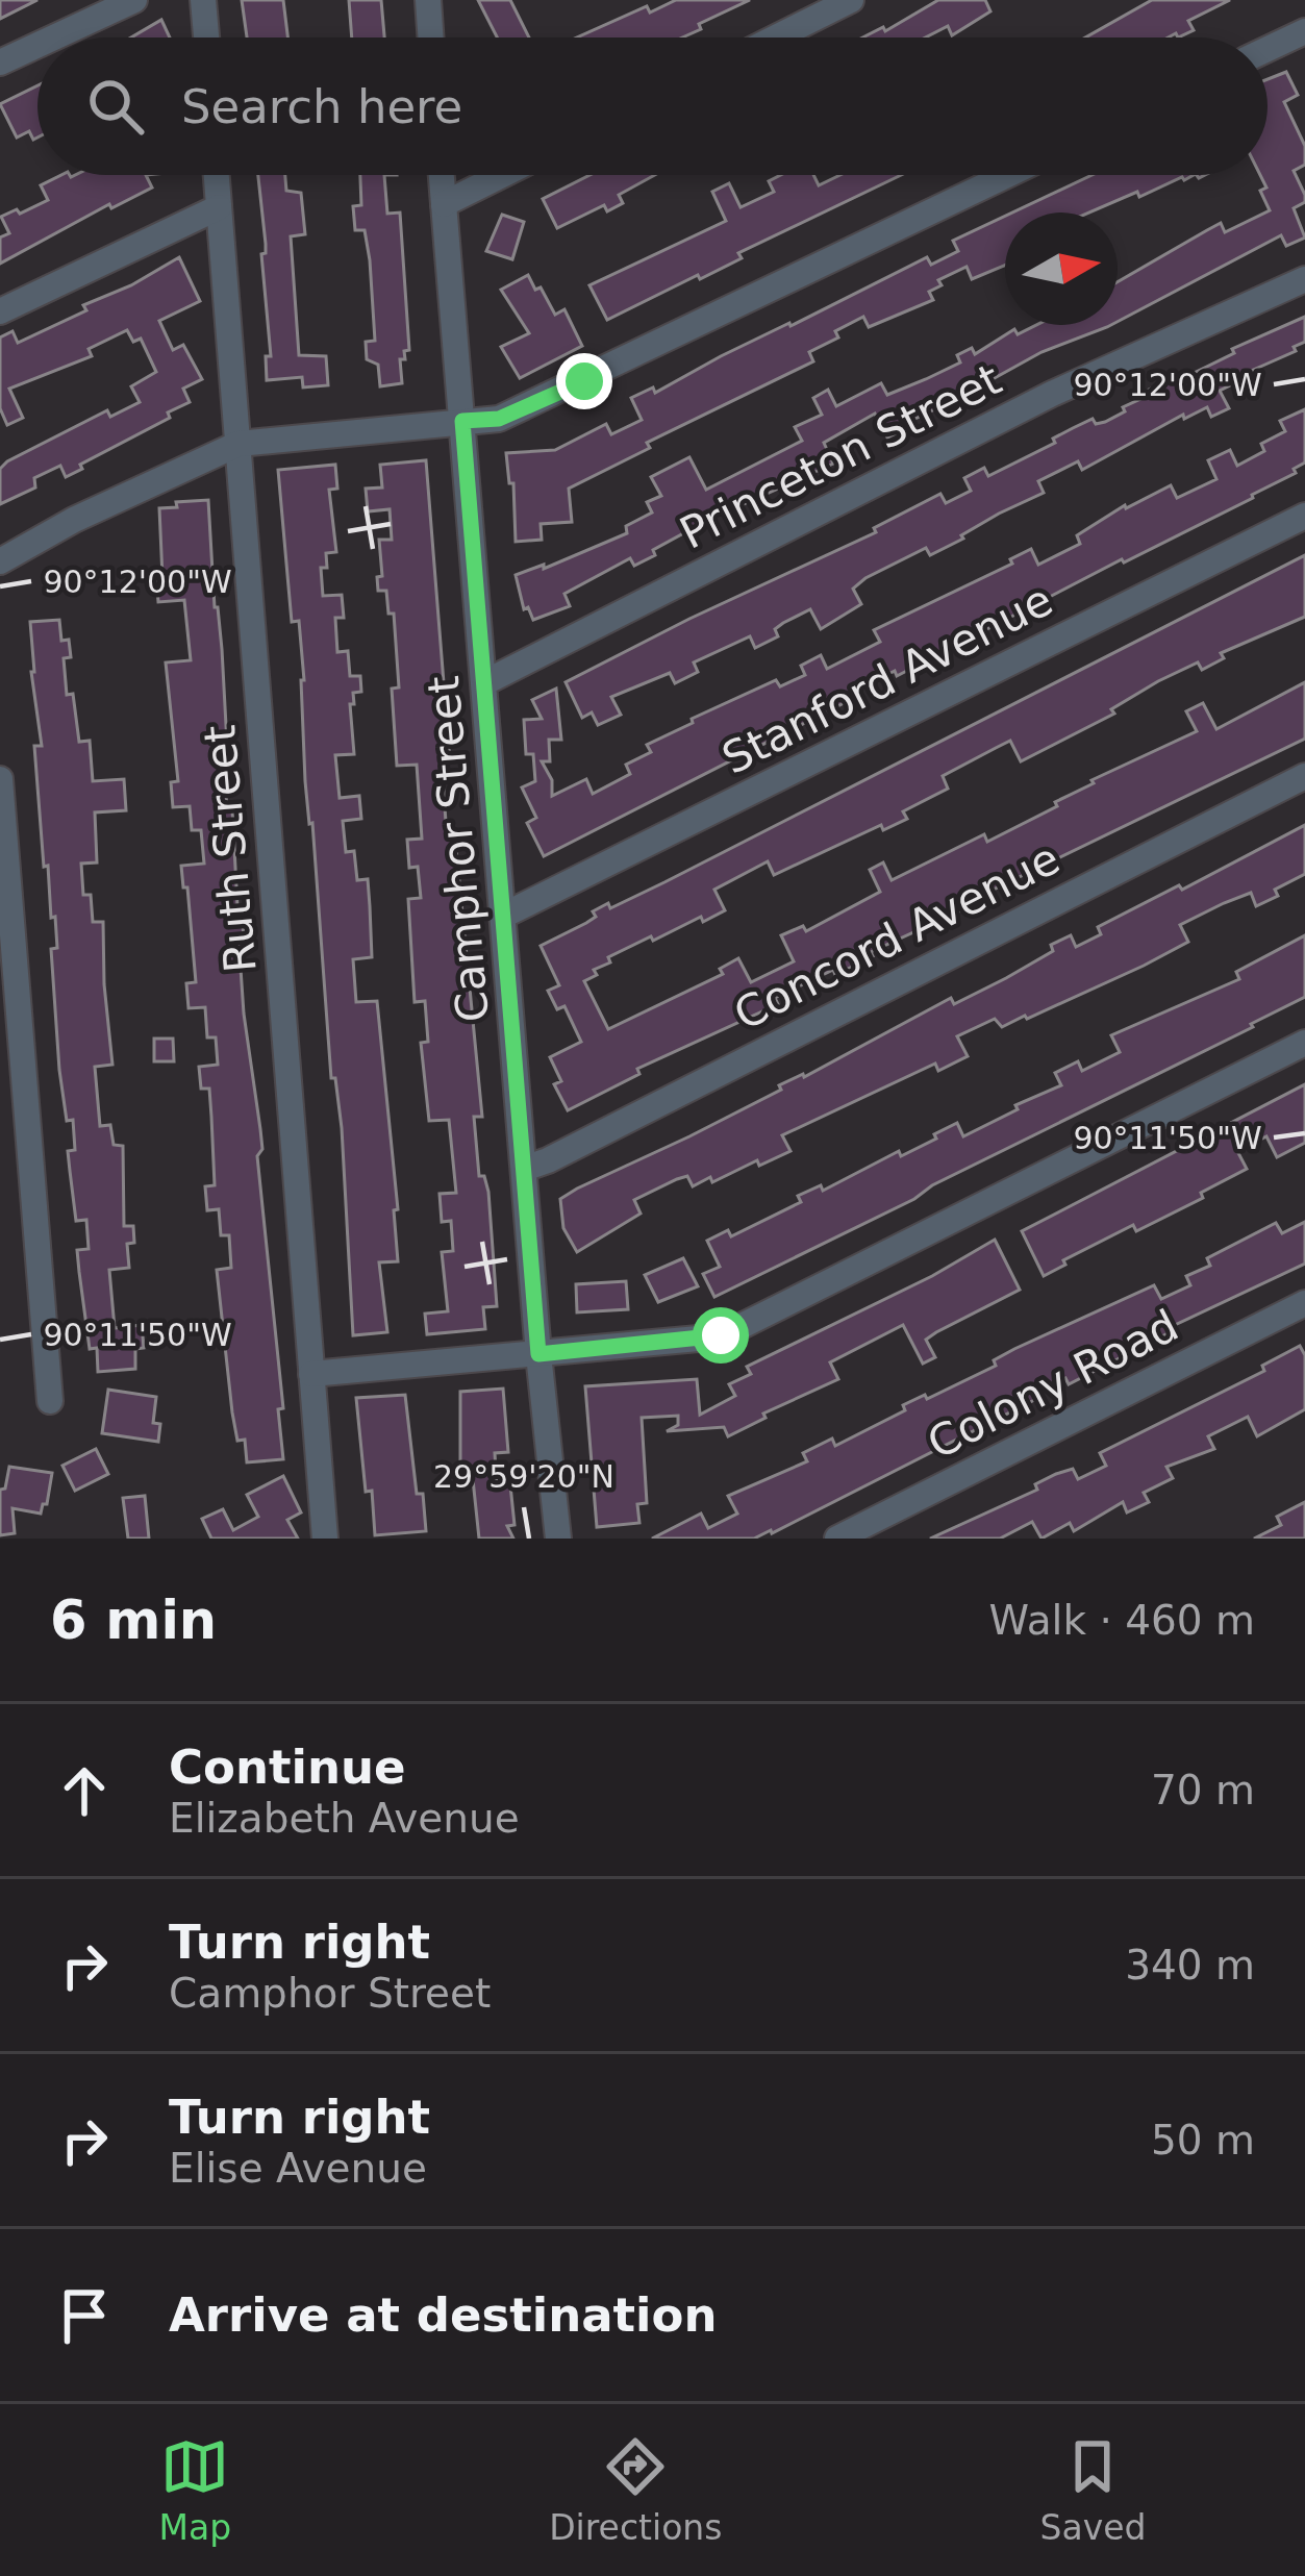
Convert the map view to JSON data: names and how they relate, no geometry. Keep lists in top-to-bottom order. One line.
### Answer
{"streets":{"street":["Princeton Street","Stanford Avenue","Ruth Street","Camphor Street","Concord Avenue","Colony Road"]},"crossings":[["Princeton Street","Camphor Street"],["Stanford Avenue","Camphor Street"],["Camphor Street","Concord Avenue"]],"north":"right","page":{"search":"Search here","heading":["6 min","Walk · 460 m"],"list":[["Continue","Elizabeth Avenue","70 m"],["Turn right","Camphor Street","340 m"],["Turn right","Elise Avenue","50 m"],"Arrive at destination"],"nav":["Map","Directions","Saved"]},"coordinates":["90°12'00\"W","90°11'50\"W","29°59'20\"N"]}
